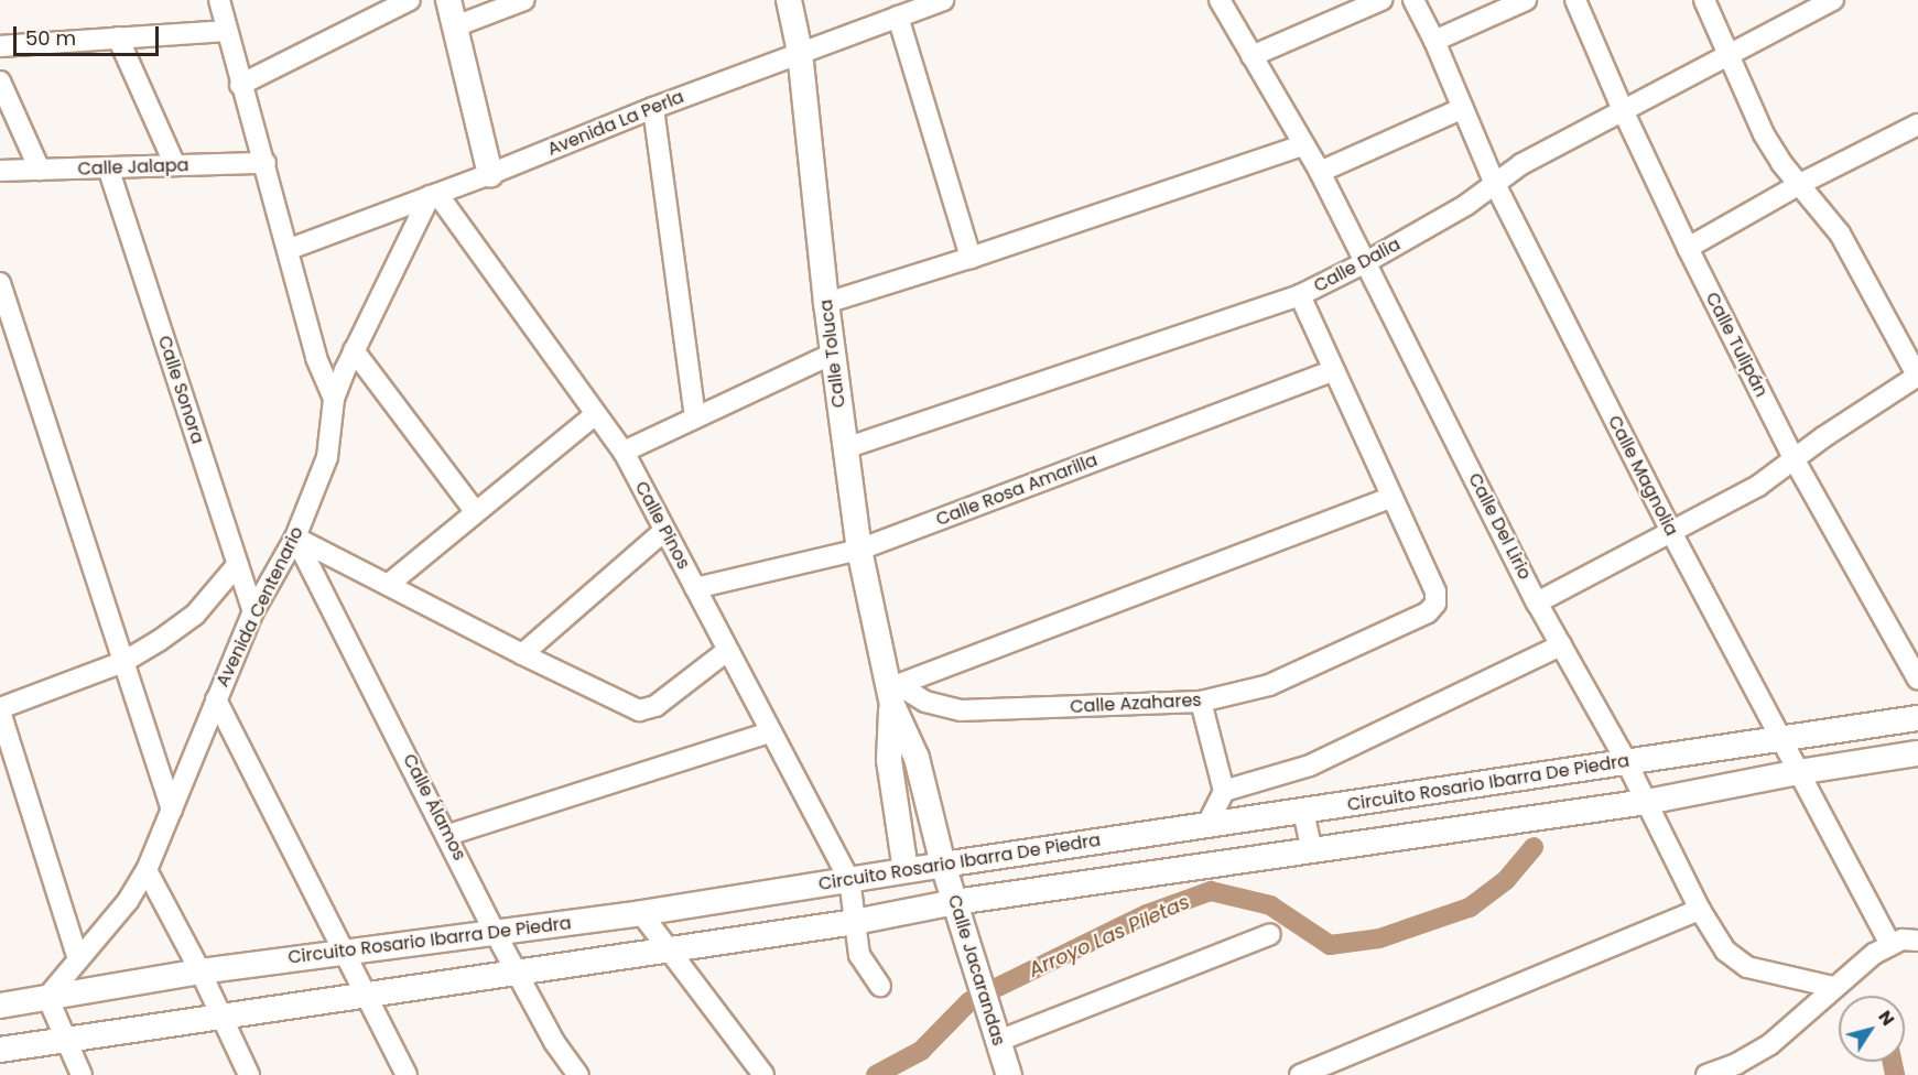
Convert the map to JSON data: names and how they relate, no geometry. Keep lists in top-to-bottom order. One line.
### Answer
{"streets":{"main road":["Calle Toluca","Circuito Rosario Ibarra De Piedra","Calle Jacarandas"],"street":["Avenida La Perla","Calle Jalapa","Calle Dalia","Calle Tulipán","Calle Sonora","Calle Magnolia","Calle Rosa Amarilla","Calle Pinos","Calle Del Lirio","Avenida Centenario","Calle Azahares","Calle Álamos"]},"crossings":[["Avenida La Perla","Calle Toluca"],["Avenida La Perla","Calle Pinos"],["Avenida La Perla","Avenida Centenario"],["Calle Jalapa","Calle Sonora"],["Calle Dalia","Calle Tulipán"],["Calle Dalia","Calle Toluca"],["Calle Dalia","Calle Magnolia"],["Calle Dalia","Calle Del Lirio"],["Calle Toluca","Calle Rosa Amarilla"],["Calle Toluca","Calle Azahares"],["Calle Toluca","Circuito Rosario Ibarra De Piedra"],["Calle Toluca","Calle Jacarandas"],["Calle Sonora","Avenida Centenario"],["Calle Magnolia","Circuito Rosario Ibarra De Piedra"],["Calle Rosa Amarilla","Calle Pinos"],["Calle Pinos","Avenida Centenario"],["Calle Pinos","Circuito Rosario Ibarra De Piedra"],["Calle Del Lirio","Circuito Rosario Ibarra De Piedra"],["Avenida Centenario","Circuito Rosario Ibarra De Piedra"],["Avenida Centenario","Calle Álamos"],["Circuito Rosario Ibarra De Piedra","Calle Álamos"],["Circuito Rosario Ibarra De Piedra","Calle Jacarandas"]],"water":["Arroyo Las Piletas"],"scale_bar":"50 m","north":"top right"}
